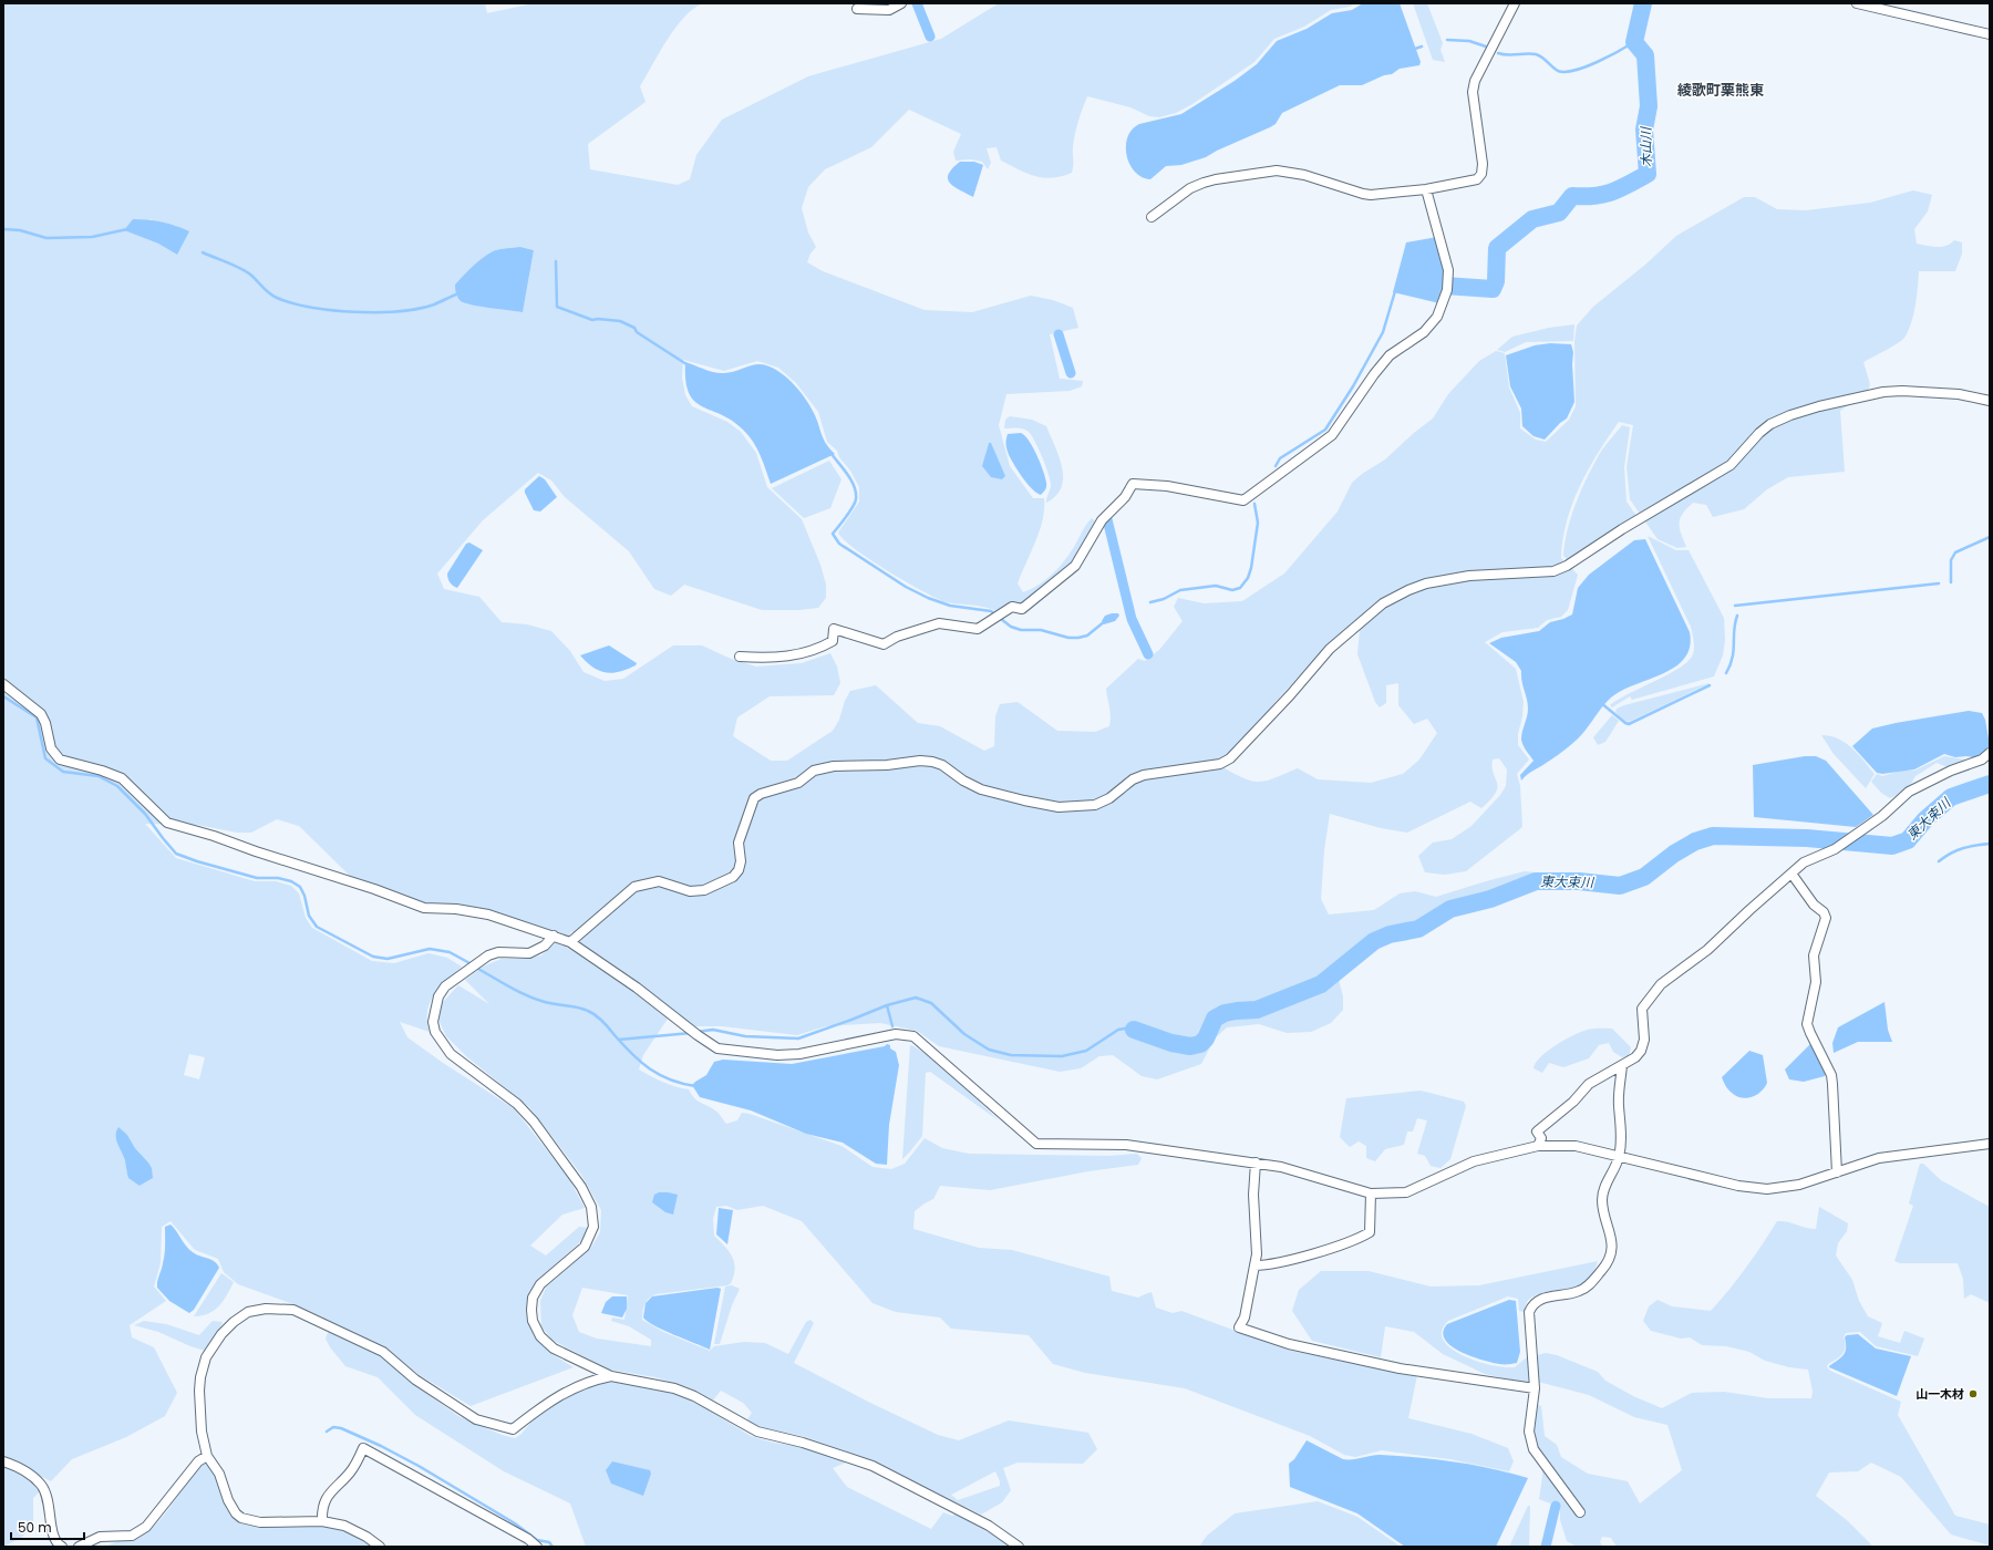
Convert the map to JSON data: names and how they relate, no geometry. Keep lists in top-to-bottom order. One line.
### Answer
{"districts":["綾歌町栗熊東"],"water":["木山川","東大束川"],"places":["山一木材"],"scale_bar":"50 m"}
